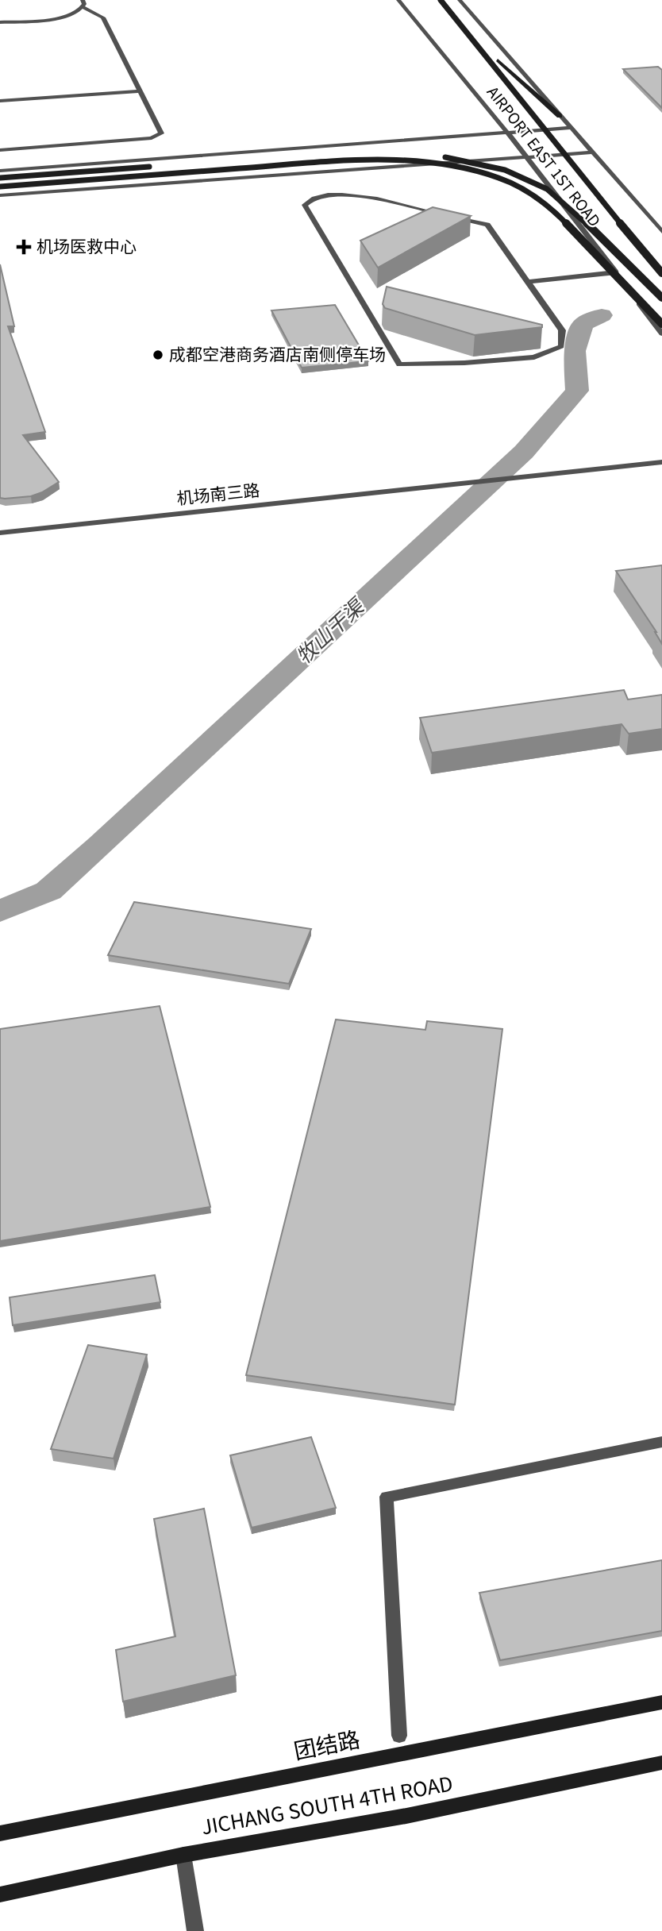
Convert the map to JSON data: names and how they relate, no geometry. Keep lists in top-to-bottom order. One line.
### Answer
{"streets":{"main road":["团结路","JICHANG SOUTH 4TH ROAD"],"street":["AIRPORT EAST 1ST ROAD","机场南三路"]},"water":["牧山干渠"],"places":{"health":["机场医救中心"],"other":["成都空港商务酒店南侧停车场"]}}
